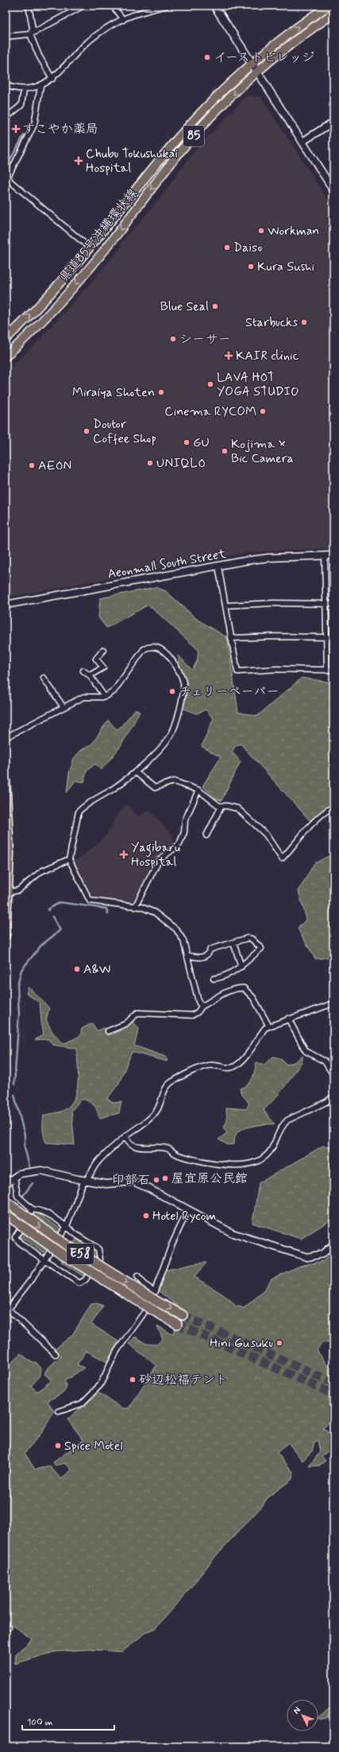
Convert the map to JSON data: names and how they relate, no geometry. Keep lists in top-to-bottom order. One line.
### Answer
{"streets":{"highway":["E58"],"main road":["85","県道85号沖縄環状線"],"street":["Aeonmall South Street"]},"places":{"other":["イーストビレッジ","Workman","Daiso","Kura Sushi","Blue Seal","Starbucks","シーサー","LAVA HOT YOGA STUDIO","Miraiya Shoten","Cinema RYCOM","Doutor Coffee Shop","GU","Kojima × Bic Camera","UNIQLO","AEON","チェリーペーパー","A&W","屋宜原公民館","印部石","Hotel Rycom","Hini Gusuku","砂辺松福テント","Spice Motel"],"health":["すこやか薬局","Chubu Tokushukai Hospital","KAIR clinic","Yagibaru Hospital"]},"scale_bar":"100 m","north":"top left"}
